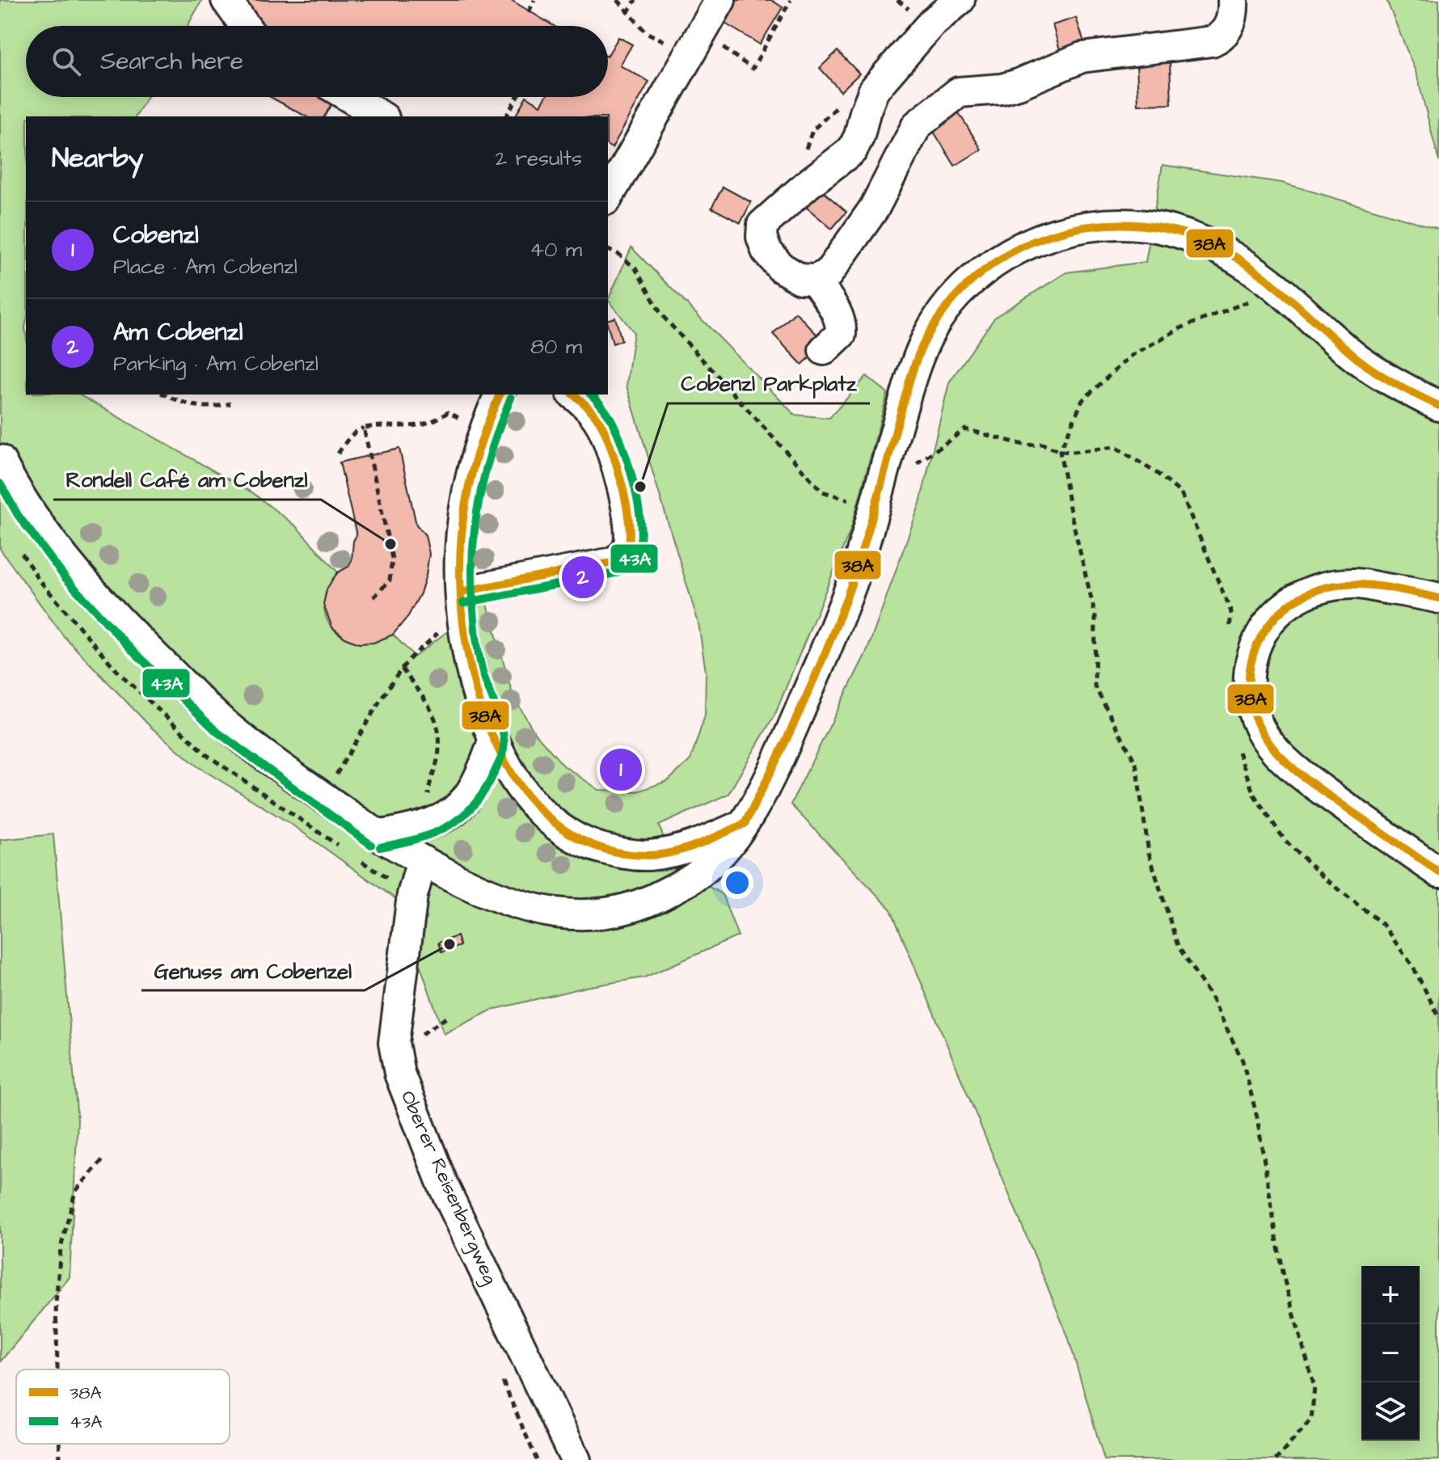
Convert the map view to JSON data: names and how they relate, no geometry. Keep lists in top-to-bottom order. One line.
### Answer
{"streets":{"street":["Oberer Reisenbergweg"]},"places":["Cobenzl Parkplatz","Rondell Café am Cobenzl","Genuss am Cobenzel"],"lines":["transit line 38A","transit line 43A"],"legend":["38A","43A"],"page":{"search":"Search here","heading":["Nearby","2 results"],"list":[{"mark":"1","name":"Cobenzl","note":"Place · Am Cobenzl","value":"40 m"},{"mark":"2","name":"Am Cobenzl","note":"Parking · Am Cobenzl","value":"80 m"}],"pins":["2","1"],"map_buttons":["+","−"]}}
